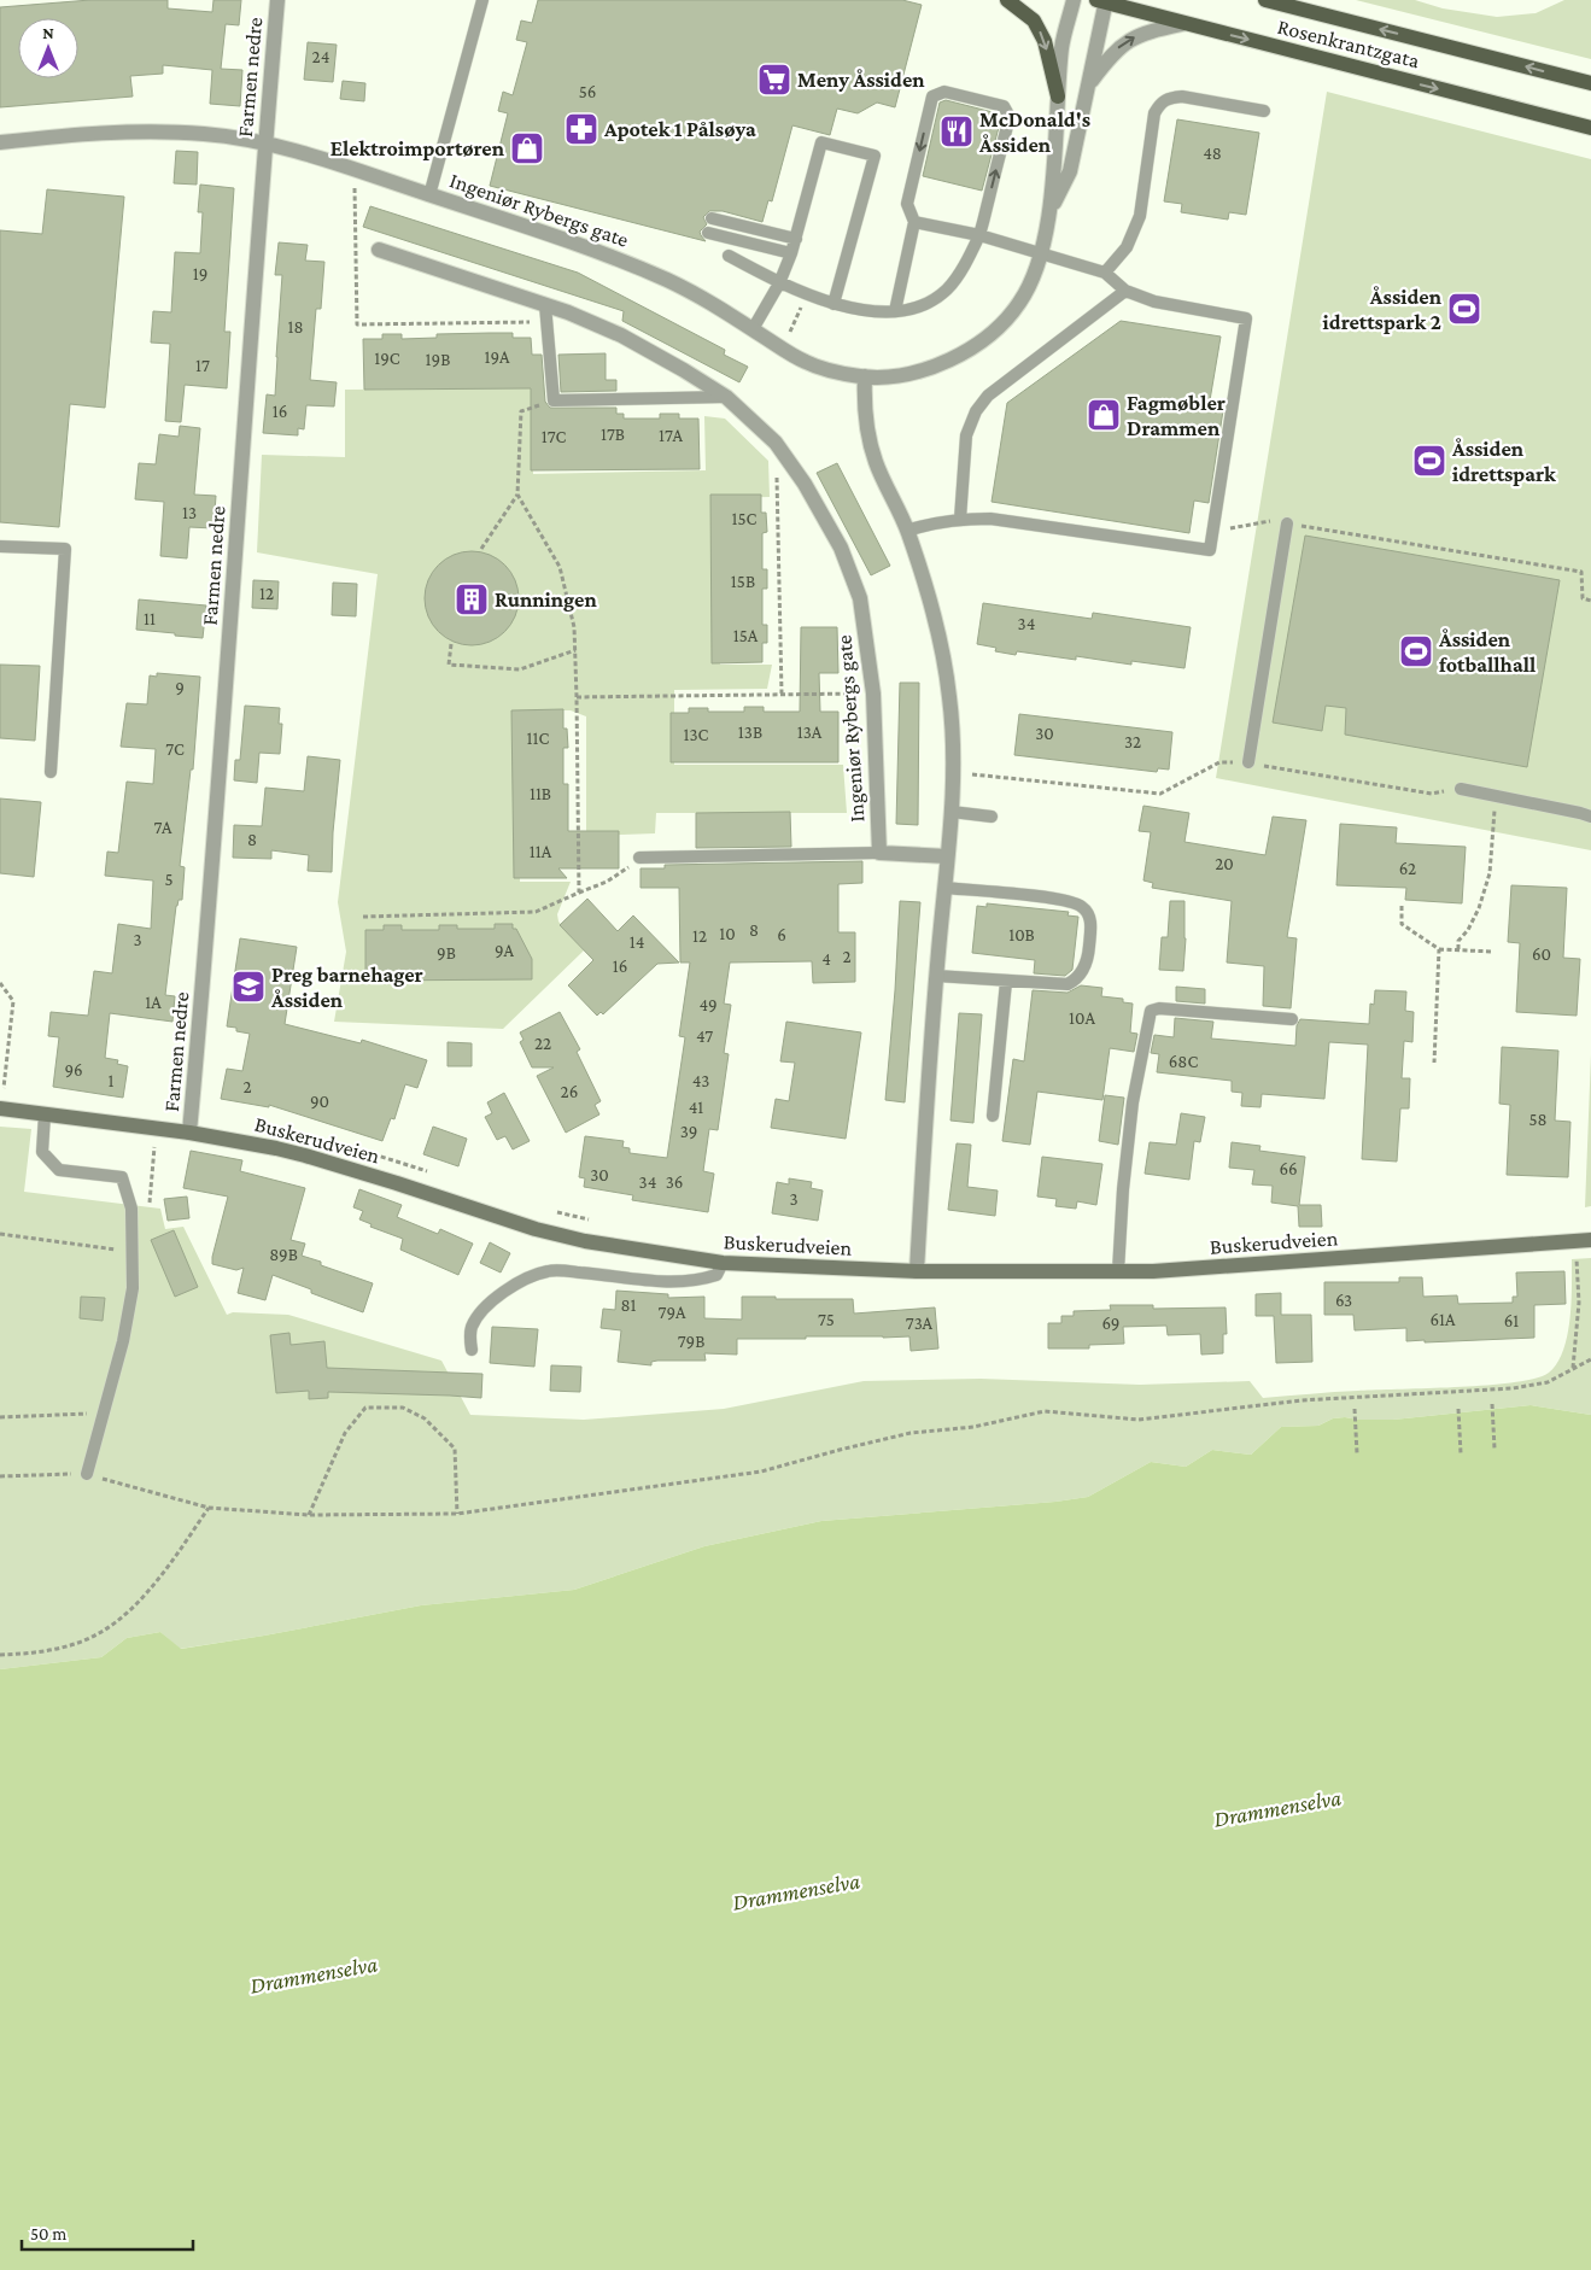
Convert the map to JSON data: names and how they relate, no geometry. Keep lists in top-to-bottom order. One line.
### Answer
{"streets":{"main road":["Rosenkrantzgata","Buskerudveien"],"street":["Farmen nedre","Ingeniør Rybergs gate"]},"crossings":[["Rosenkrantzgata","Ingeniør Rybergs gate"],["Farmen nedre","Ingeniør Rybergs gate"],["Farmen nedre","Buskerudveien"]],"water":["Drammenselva"],"places":{"supermarket":["Meny Åssiden"],"pharmacy":["Apotek 1 Pålsøya"],"restaurant":["McDonald's Åssiden"],"shop":["Elektroimportøren","Fagmøbler Drammen"],"sports":["Åssiden idrettspark 2","Åssiden idrettspark","Åssiden fotballhall"],"building":["Runningen"],"school or university":["Preg barnehager Åssiden"]},"house_numbers":["24","56","48","19","18","19A","19C","19B","17","16","17B","17A","17C","13","15C","15B","12","11","34","15A","9","13B","13A","30","13C","11C","32","7C","11B","7A","8","11A","20","62","5","8","10","6","10B","12","3","14","9A","9B","60","2","4","16","1A","49","10A","47","22","68C","96","1","43","2","26","90","41","58","39","66","30","34","36","3","89B","63","81","79A","75","61A","61","73A","69","79B"],"scale_bar":"50 m","north":"top"}
